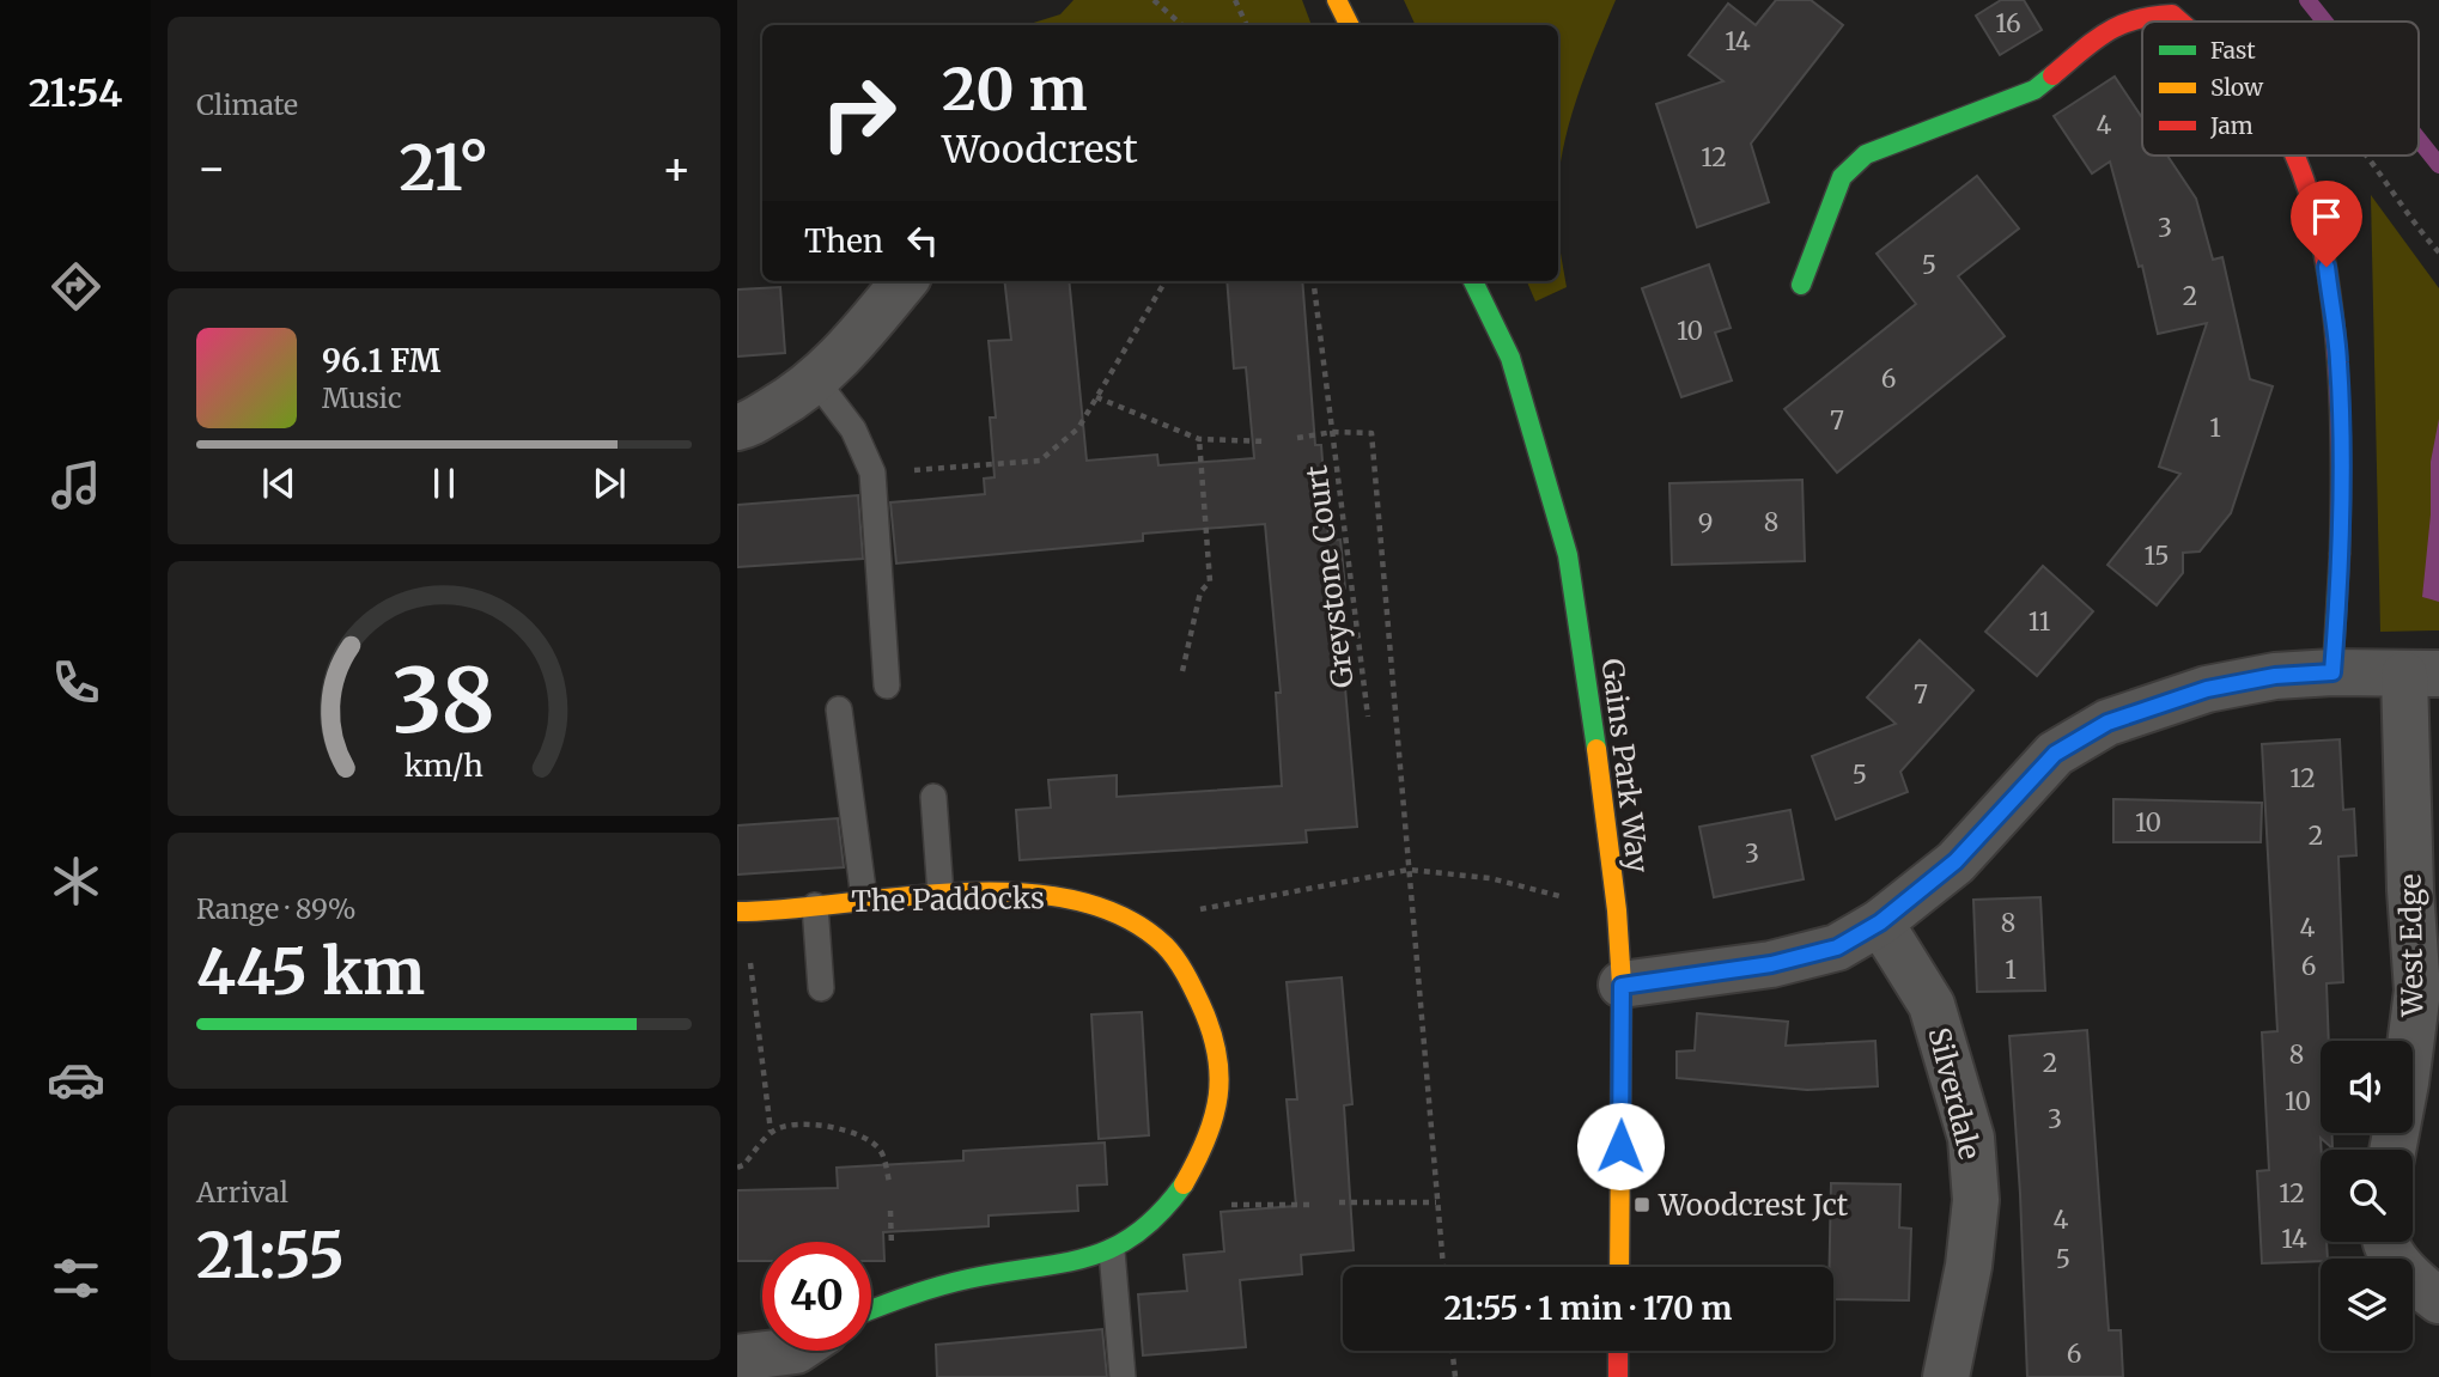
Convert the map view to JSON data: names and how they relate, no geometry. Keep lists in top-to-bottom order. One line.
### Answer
{"streets":{"street":["Gains Park Way","The Paddocks","West Edge","Silverdale"],"path":["Greystone Court"]},"places":{"transit":["Woodcrest Jct"]},"house_numbers":["16","14","4","12","3","5","2","10","6","7","1","8","9","15","11","7","5","12","10","2","3","8","4","6","1","8","2","10","3","12","4","14","5","6"],"legend":["Fast","Slow","Jam"],"page":{"tabs":"21:54","tile":["Climate",["Range · 89%","445 km"],["Arrival","21:55"]],"turn":["20 m","Woodcrest"],"heat":["−","21°","+"],"then":"Then","song":["96.1 FM","Music"],"limit":"40","trip":"21:55 · 1 min · 170 m","gauge":["38","km/h"]}}
